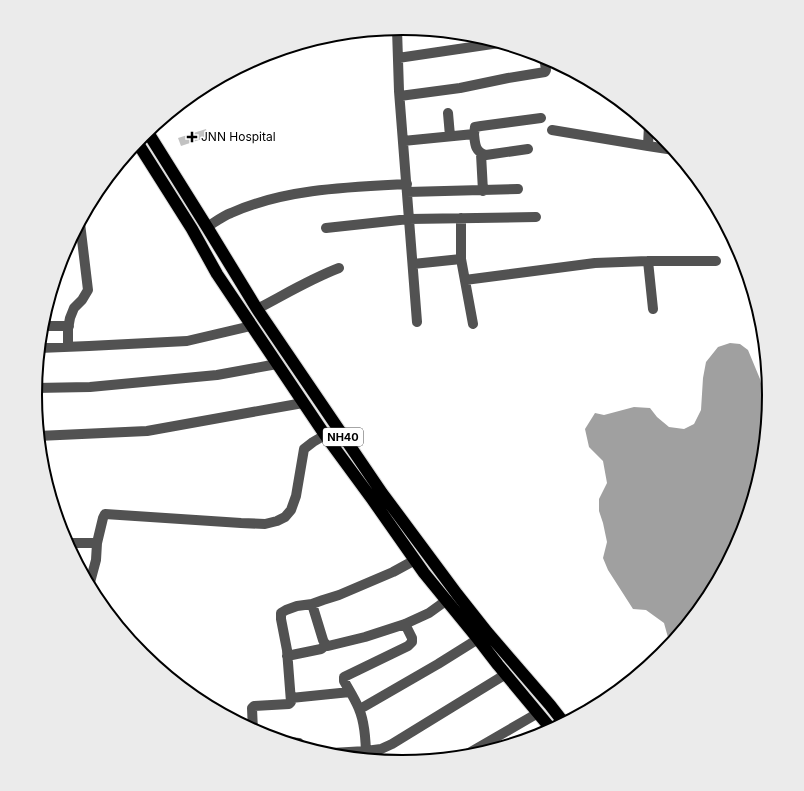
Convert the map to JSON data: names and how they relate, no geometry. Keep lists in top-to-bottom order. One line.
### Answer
{"streets":{"highway":["NH40"]},"places":{"health":["JNN Hospital"]}}
